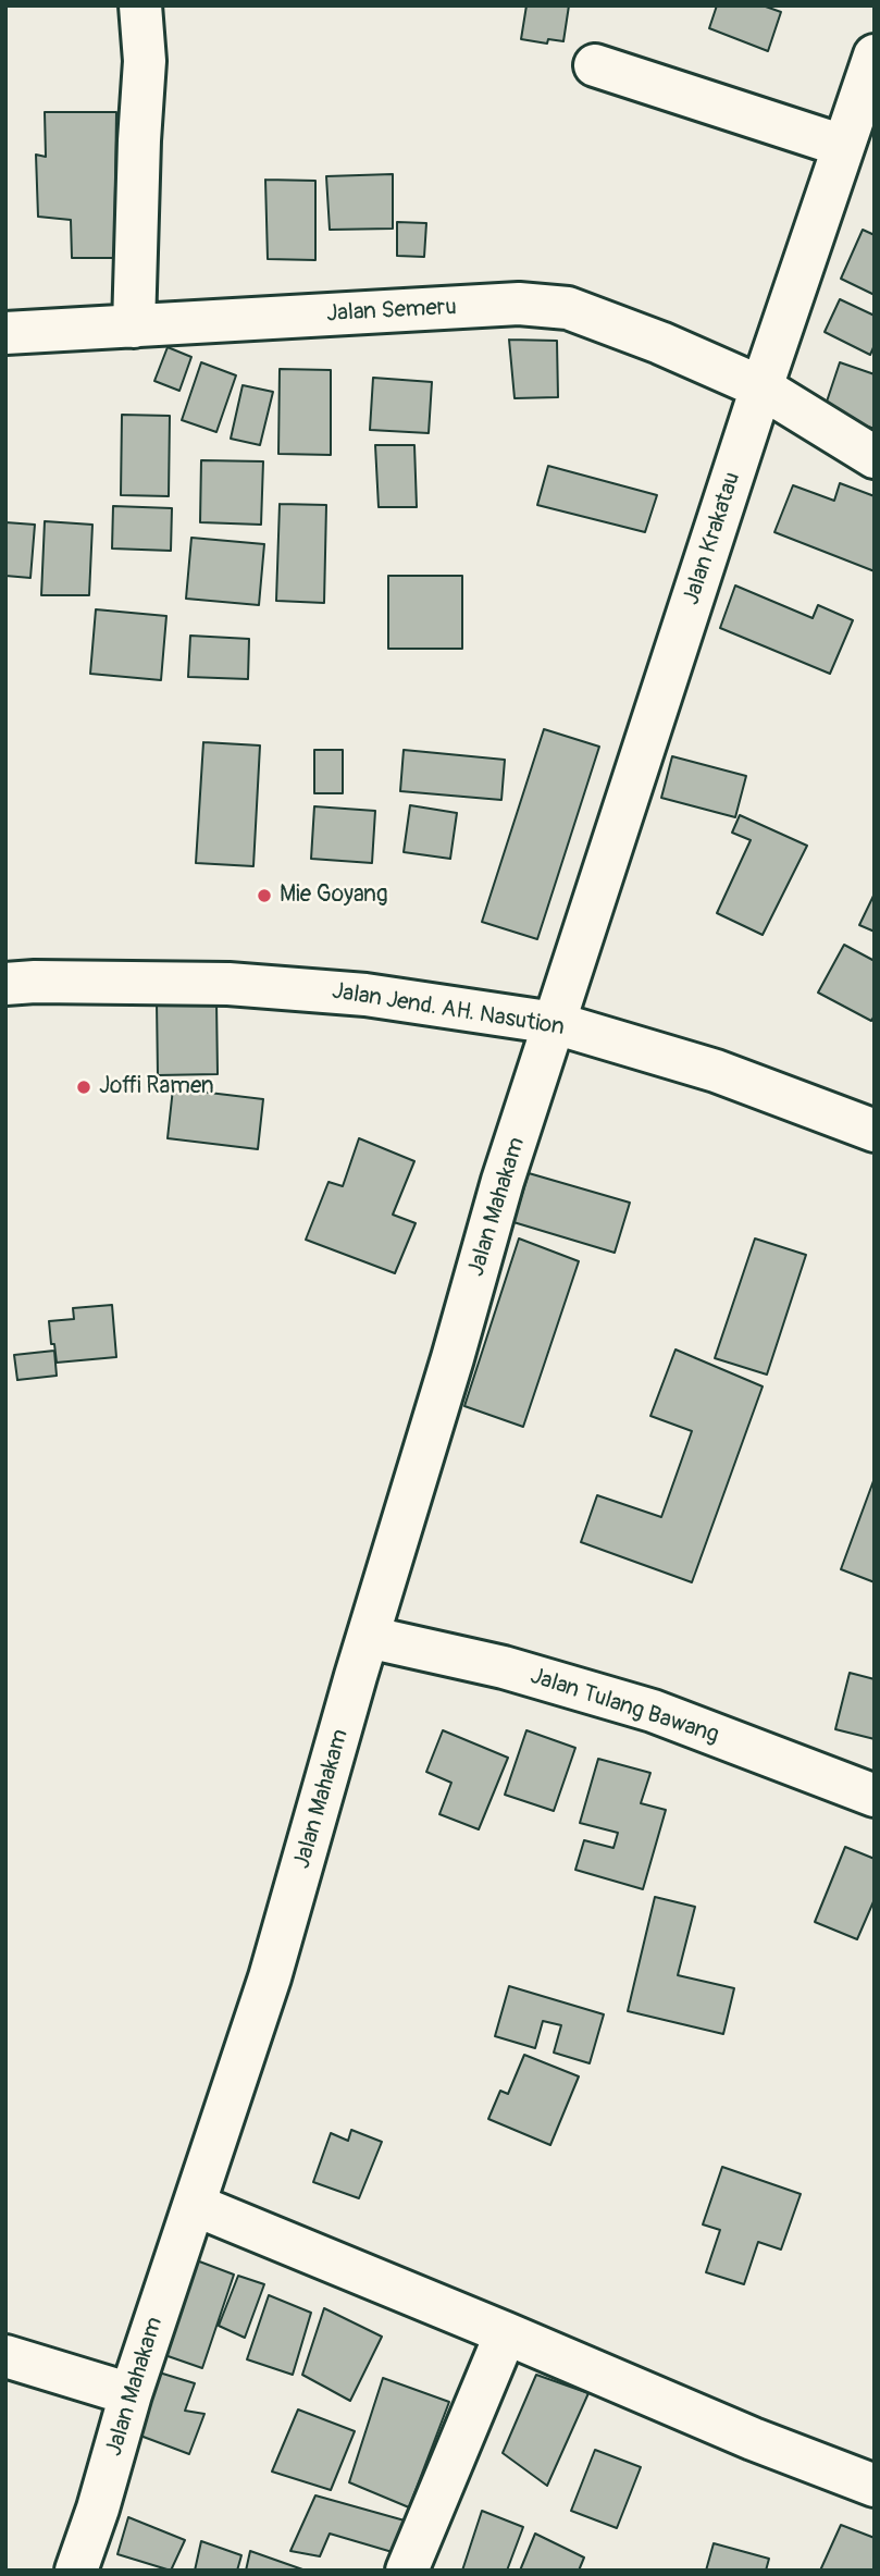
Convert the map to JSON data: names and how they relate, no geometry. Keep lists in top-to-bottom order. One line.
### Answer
{"streets":{"main road":["Jalan Semeru","Jalan Krakatau","Jalan Jend. AH. Nasution","Jalan Mahakam","Jalan Tulang Bawang"]},"crossings":[["Jalan Semeru","Jalan Krakatau"],["Jalan Krakatau","Jalan Jend. AH. Nasution"],["Jalan Krakatau","Jalan Mahakam"],["Jalan Jend. AH. Nasution","Jalan Mahakam"],["Jalan Mahakam","Jalan Tulang Bawang"]],"places":["Mie Goyang","Joffi Ramen"]}
